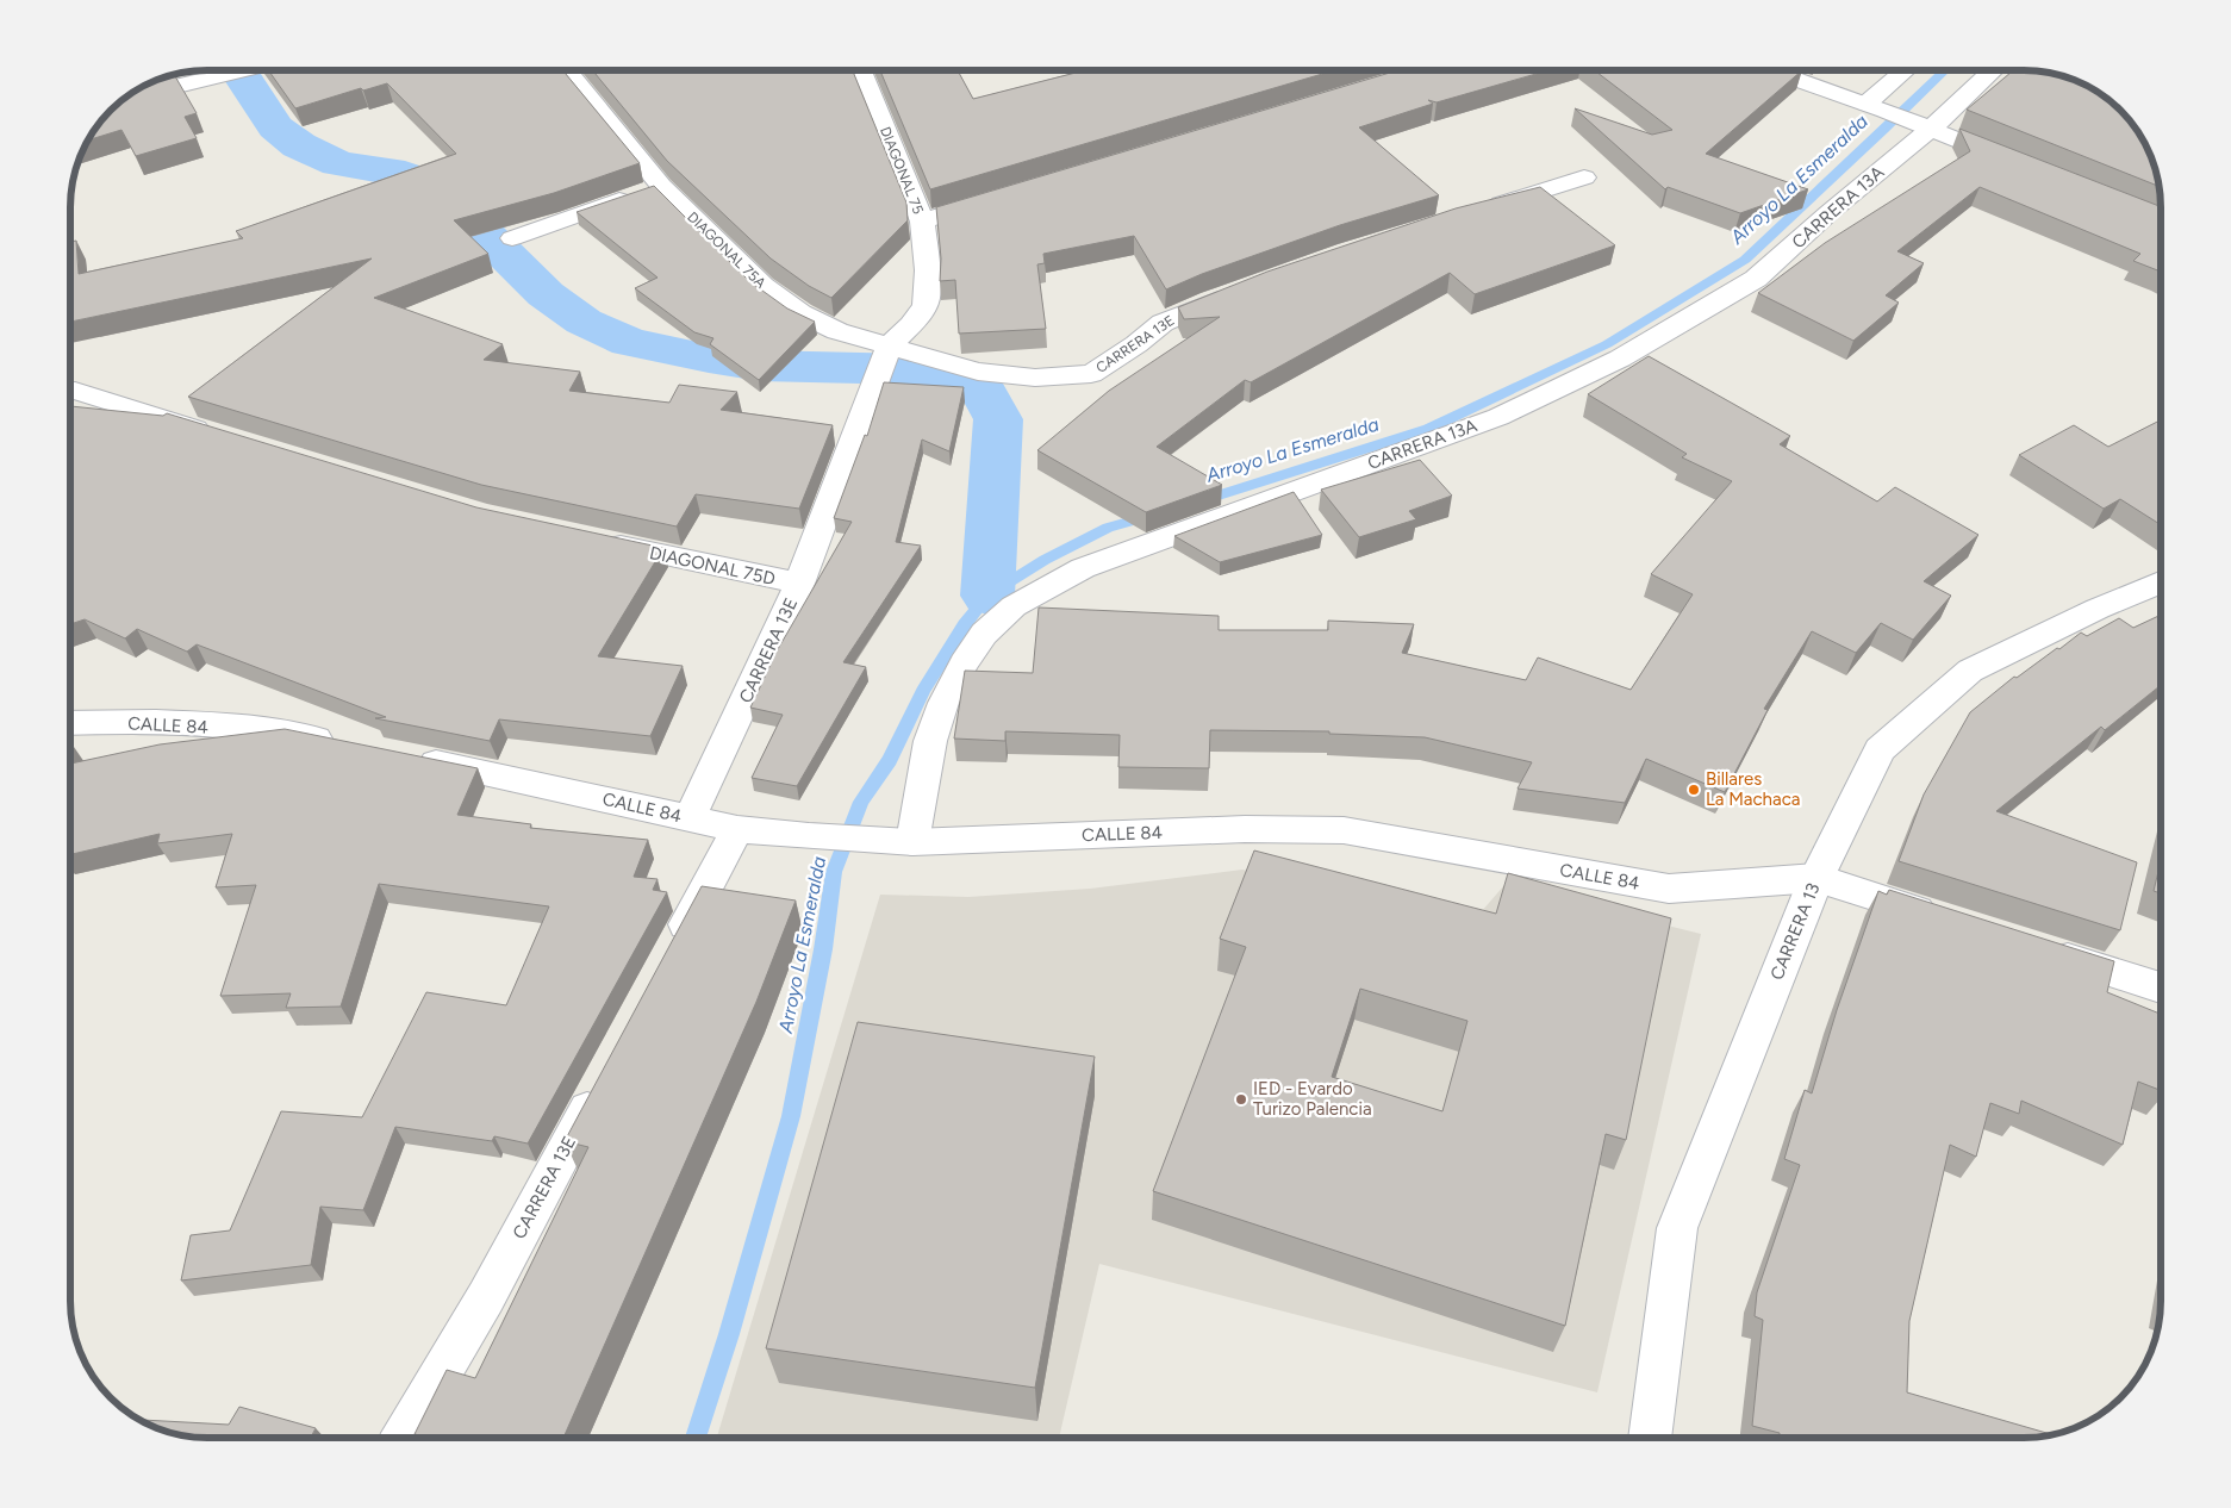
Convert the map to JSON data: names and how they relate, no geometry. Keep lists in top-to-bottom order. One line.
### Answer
{"streets":{"street":["DIAGONAL 75","CARRERA 13A","DIAGONAL 75A","CARRERA 13E","DIAGONAL 75D","CALLE 84","CARRERA 13"]},"crossings":[["DIAGONAL 75","DIAGONAL 75A"],["DIAGONAL 75","CARRERA 13E"],["CARRERA 13A","CALLE 84"],["DIAGONAL 75A","CARRERA 13E"],["CARRERA 13E","DIAGONAL 75D"],["CARRERA 13E","CALLE 84"],["CALLE 84","CARRERA 13"]],"water":["Arroyo La Esmeralda"],"places":["Billares La Machaca","IED - Evardo Turizo Palencia"]}
